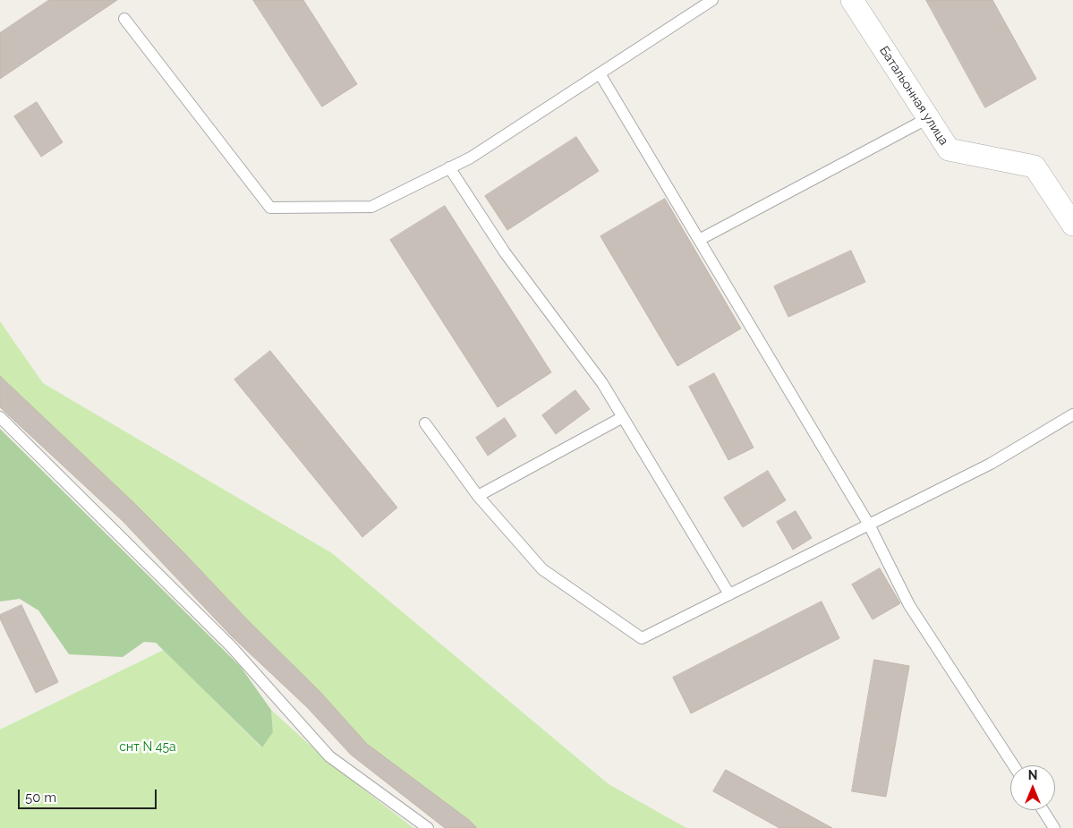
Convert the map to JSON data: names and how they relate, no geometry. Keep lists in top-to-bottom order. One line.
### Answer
{"streets":{"street":["Батальонная улица"]},"parks":["снт N 45а"],"scale_bar":"50 m","north":"top"}
